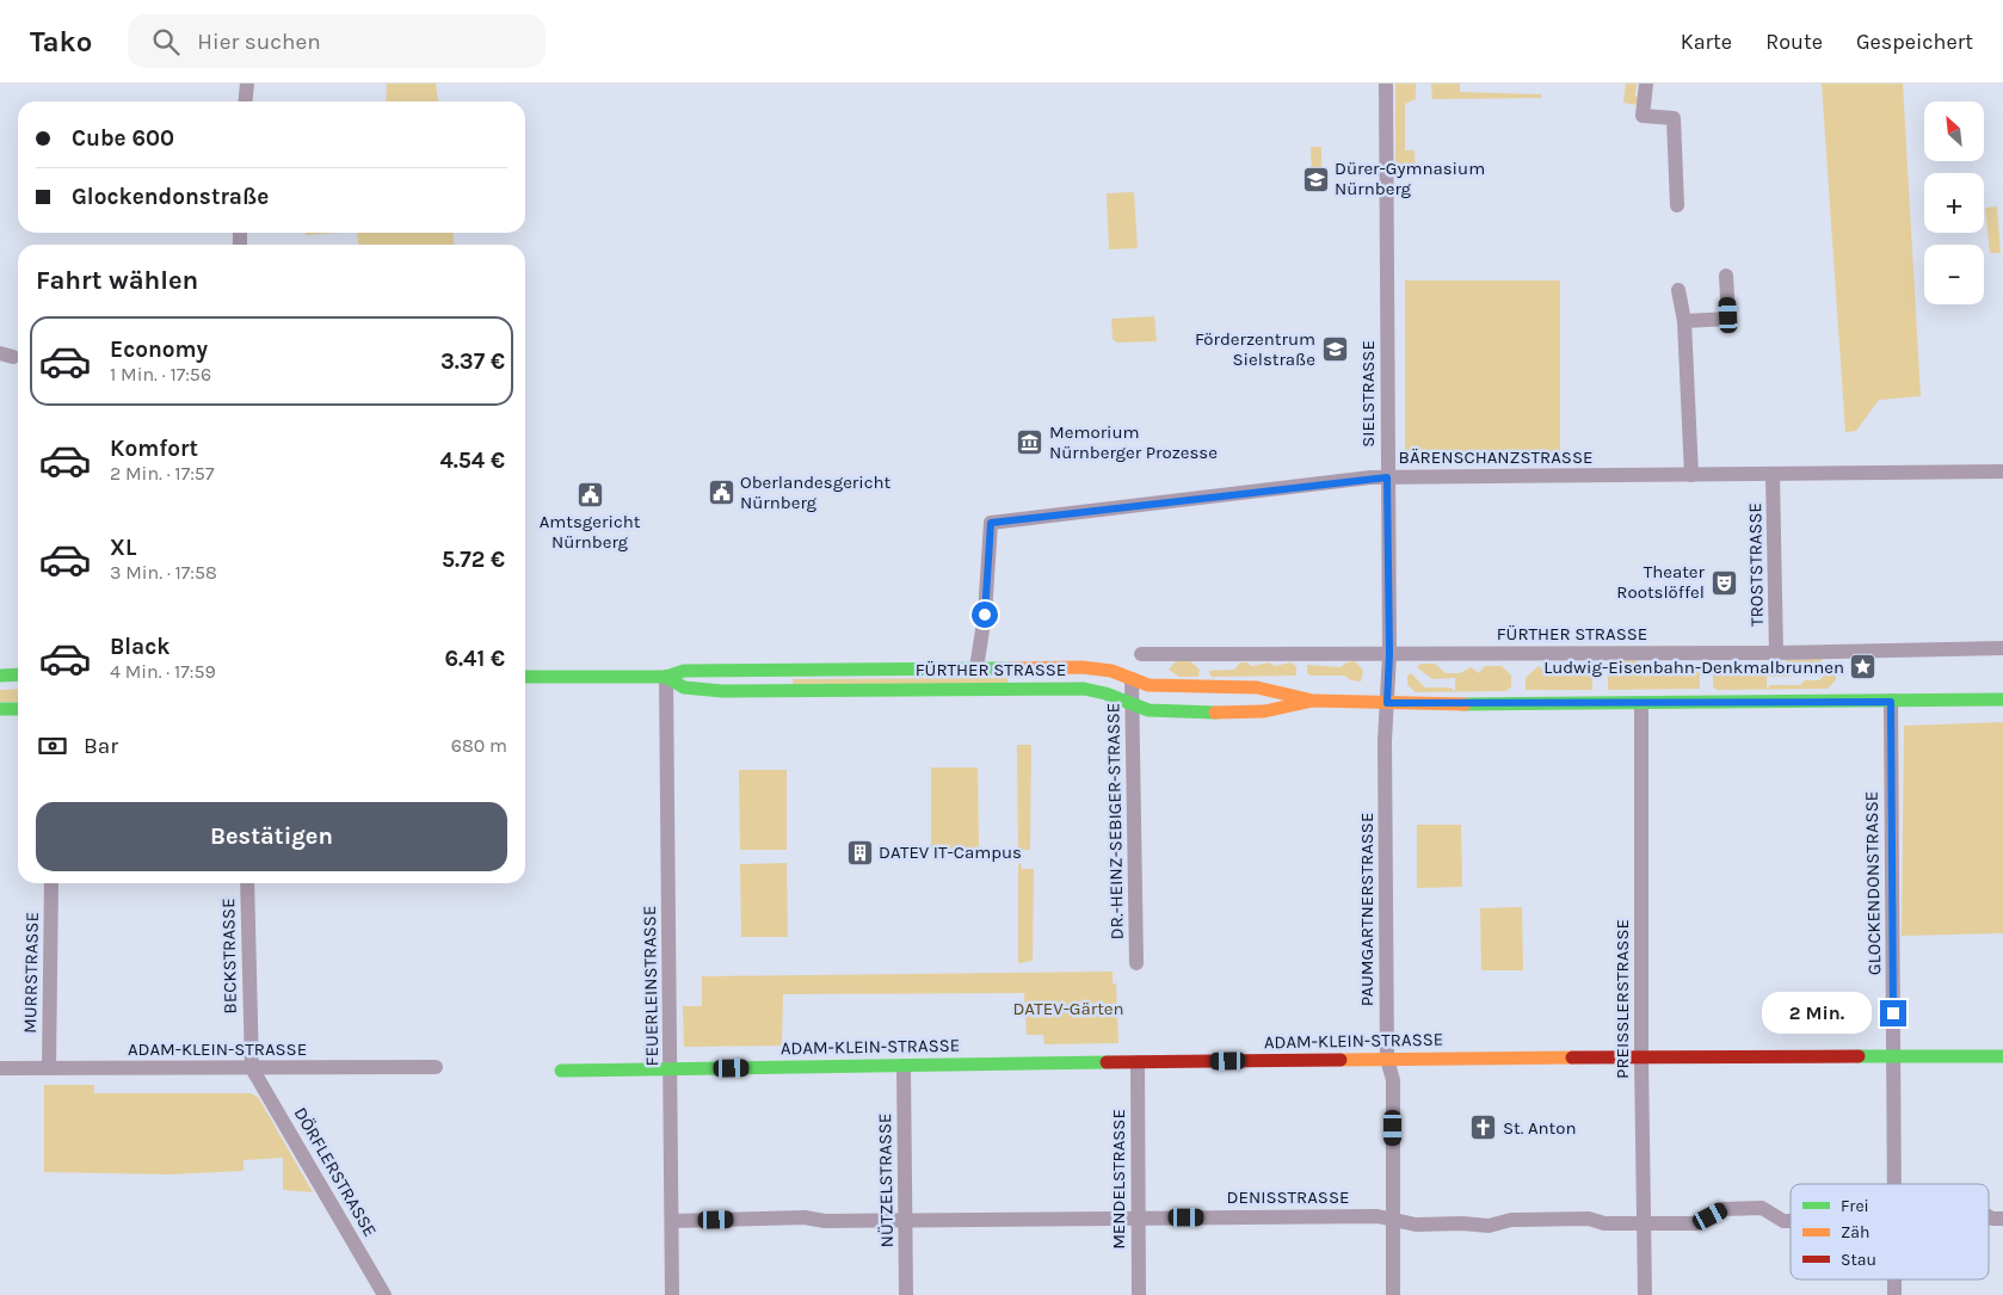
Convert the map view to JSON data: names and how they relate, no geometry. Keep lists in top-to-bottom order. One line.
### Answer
{"streets":{"main road":["FÜRTHER STRASSE","ADAM-KLEIN-STRASSE"],"street":["SIELSTRASSE","BÄRENSCHANZSTRASSE","TROSTSTRASSE","DR.-HEINZ-SEBIGER-STRASSE","GLOCKENDONSTRASSE","PAUMGARTNERSTRASSE","BECKSTRASSE","MURRSTRASSE","FEUERLEINSTRASSE","PREISSLERSTRASSE","DÖRFLERSTRASSE","MENDELSTRASSE","NÜTZELSTRASSE","DENISSTRASSE"]},"crossings":[["SIELSTRASSE","BÄRENSCHANZSTRASSE"],["SIELSTRASSE","FÜRTHER STRASSE"],["SIELSTRASSE","PAUMGARTNERSTRASSE"],["BÄRENSCHANZSTRASSE","TROSTSTRASSE"],["BÄRENSCHANZSTRASSE","FÜRTHER STRASSE"],["TROSTSTRASSE","FÜRTHER STRASSE"],["FÜRTHER STRASSE","DR.-HEINZ-SEBIGER-STRASSE"],["FÜRTHER STRASSE","GLOCKENDONSTRASSE"],["FÜRTHER STRASSE","PAUMGARTNERSTRASSE"],["FÜRTHER STRASSE","FEUERLEINSTRASSE"],["FÜRTHER STRASSE","PREISSLERSTRASSE"],["GLOCKENDONSTRASSE","ADAM-KLEIN-STRASSE"],["PAUMGARTNERSTRASSE","ADAM-KLEIN-STRASSE"],["PAUMGARTNERSTRASSE","DENISSTRASSE"],["BECKSTRASSE","ADAM-KLEIN-STRASSE"],["BECKSTRASSE","DÖRFLERSTRASSE"],["MURRSTRASSE","ADAM-KLEIN-STRASSE"],["FEUERLEINSTRASSE","ADAM-KLEIN-STRASSE"],["FEUERLEINSTRASSE","DENISSTRASSE"],["PREISSLERSTRASSE","ADAM-KLEIN-STRASSE"],["PREISSLERSTRASSE","DENISSTRASSE"],["ADAM-KLEIN-STRASSE","DÖRFLERSTRASSE"],["ADAM-KLEIN-STRASSE","MENDELSTRASSE"],["ADAM-KLEIN-STRASSE","NÜTZELSTRASSE"],["MENDELSTRASSE","DENISSTRASSE"],["NÜTZELSTRASSE","DENISSTRASSE"]],"parks":["DATEV-Gärten"],"places":{"school or university":["Dürer-Gymnasium Nürnberg","Förderzentrum Sielstraße"],"museum":["Memorium Nürnberger Prozesse"],"public building":["Oberlandesgericht Nürnberg","Amtsgericht Nürnberg"],"theatre":["Theater Rootslöffel"],"place":["Ludwig-Eisenbahn-Denkmalbrunnen"],"building":["DATEV IT-Campus"],"church":["St. Anton"]},"legend":["Frei","Zäh","Stau"],"north":"top left","page":{"header":"Tako","search":"Hier suchen","nav":["Karte","Route","Gespeichert"],"map_buttons":["+","−"],"banner":["Cube 600","Glockendonstraße"],"heading":"Fahrt wählen","list":[{"name":"Economy","note":"1 Min. · 17:56","value":"3.37 €"},{"name":"Komfort","note":"2 Min. · 17:57","value":"4.54 €"},{"name":"XL","note":"3 Min. · 17:58","value":"5.72 €"},{"name":"Black","note":"4 Min. · 17:59","value":"6.41 €"}],"pay":["Bar","680 m"],"buttons":"Bestätigen","bubble":"2 Min."}}
